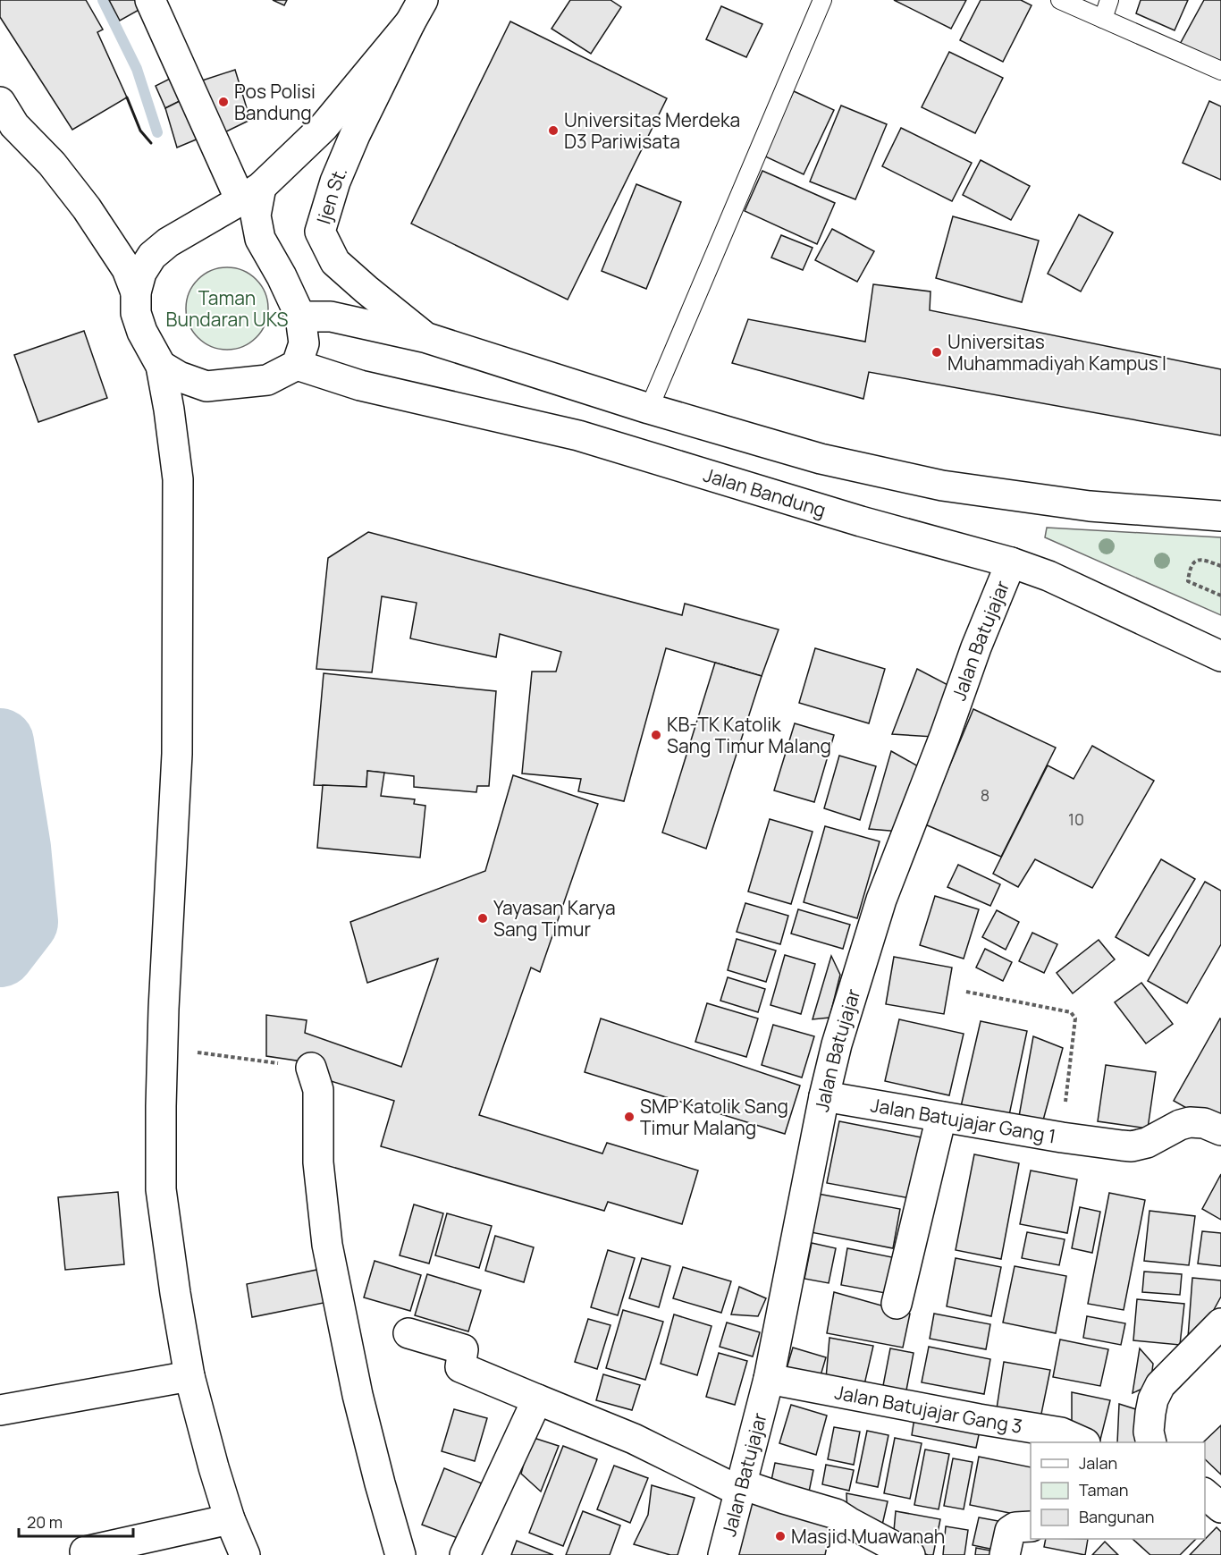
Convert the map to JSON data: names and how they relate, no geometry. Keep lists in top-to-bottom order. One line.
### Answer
{"streets":{"main road":["Ijen St.","Jalan Bandung","Jalan Batujajar","Jalan Batujajar Gang 1","Jalan Batujajar Gang 3"]},"crossings":[["Ijen St.","Jalan Bandung"],["Jalan Bandung","Jalan Batujajar"],["Jalan Batujajar","Jalan Batujajar Gang 1"],["Jalan Batujajar","Jalan Batujajar Gang 3"]],"parks":["Taman Bundaran UKS"],"places":["Pos Polisi Bandung","Universitas Merdeka D3 Pariwisata","Universitas Muhammadiyah Kampus I","KB-TK Katolik Sang Timur Malang","Yayasan Karya Sang Timur","SMP Katolik Sang Timur Malang","Masjid Muawanah"],"house_numbers":["8","10"],"legend":["Jalan","Taman","Bangunan"],"scale_bar":"20 m"}
